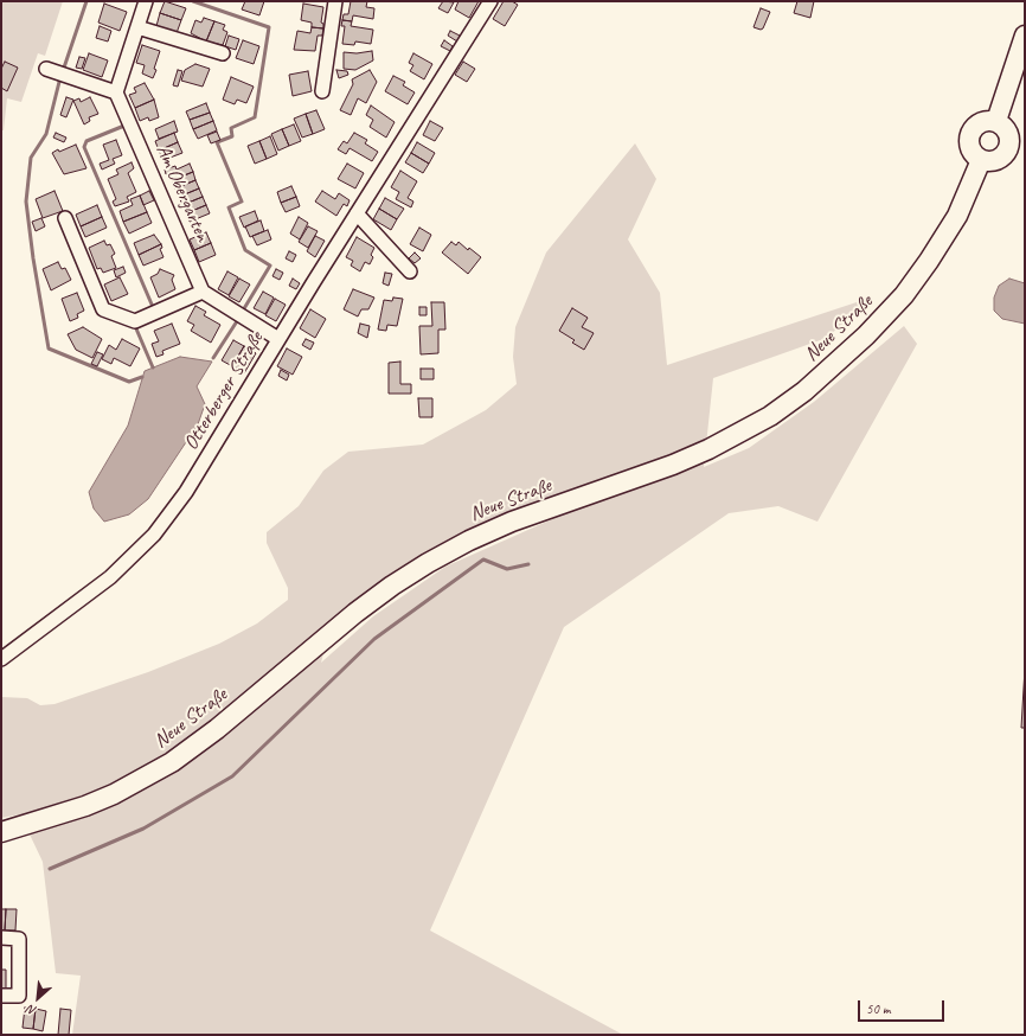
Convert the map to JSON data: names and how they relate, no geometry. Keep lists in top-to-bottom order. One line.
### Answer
{"streets":{"main road":["Neue Straße"],"street":["Am Obergarten","Otterberger Straße"]},"scale_bar":"50 m","north":"bottom left"}
